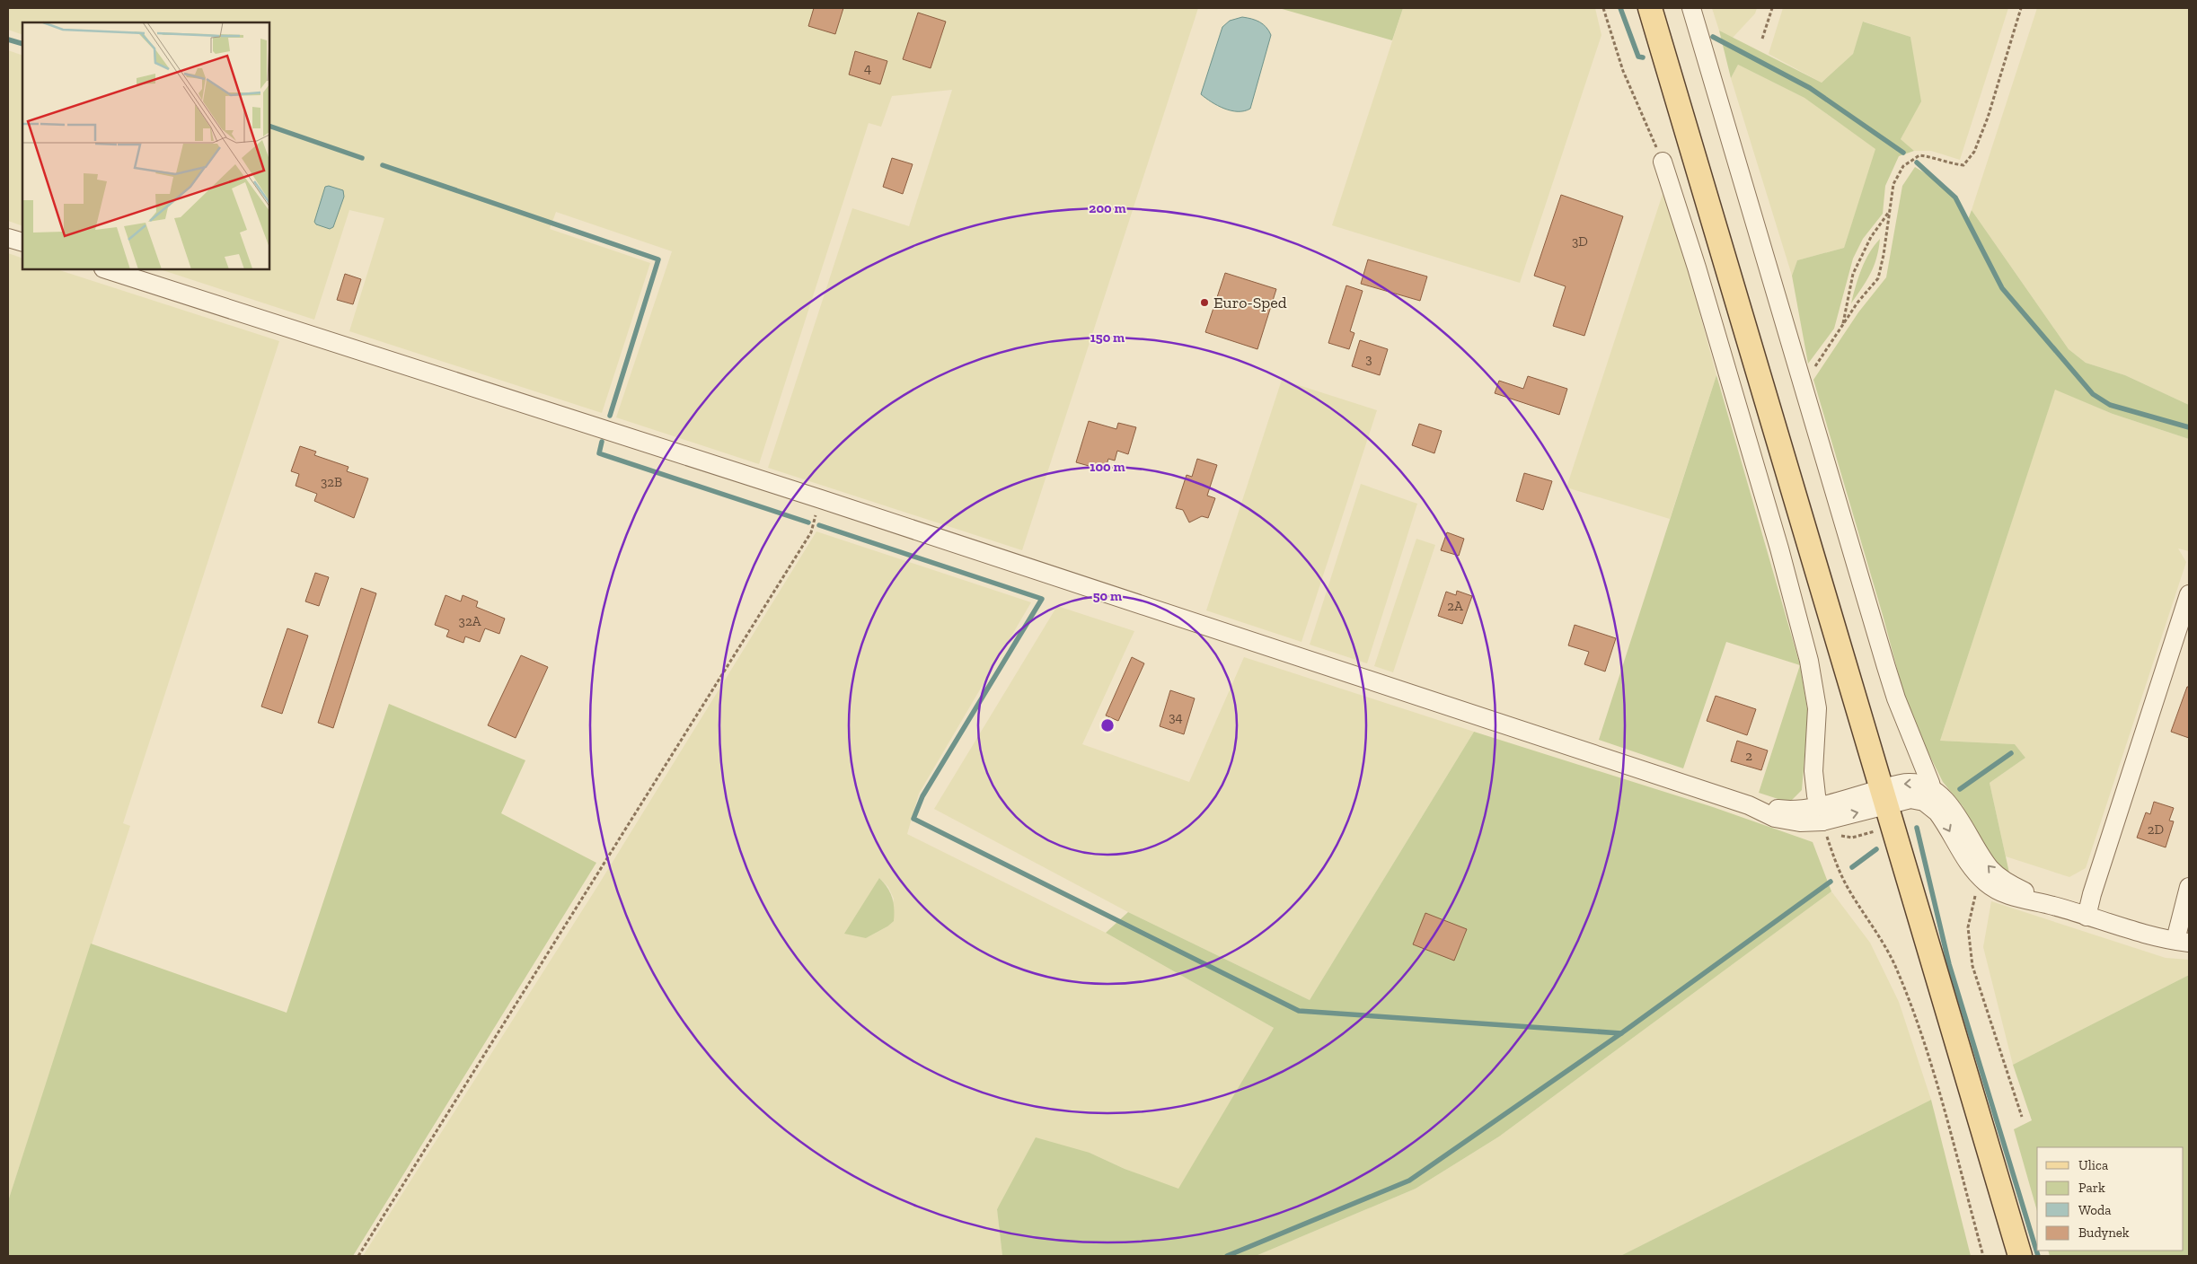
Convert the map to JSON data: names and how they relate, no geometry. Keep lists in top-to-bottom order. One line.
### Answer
{"places":["Euro-Sped"],"house_numbers":["4","3D","3","32B","2A","32A","34","2","2D"],"legend":["Ulica","Park","Woda","Budynek"],"rings":["200 m","150 m","100 m","50 m"]}
